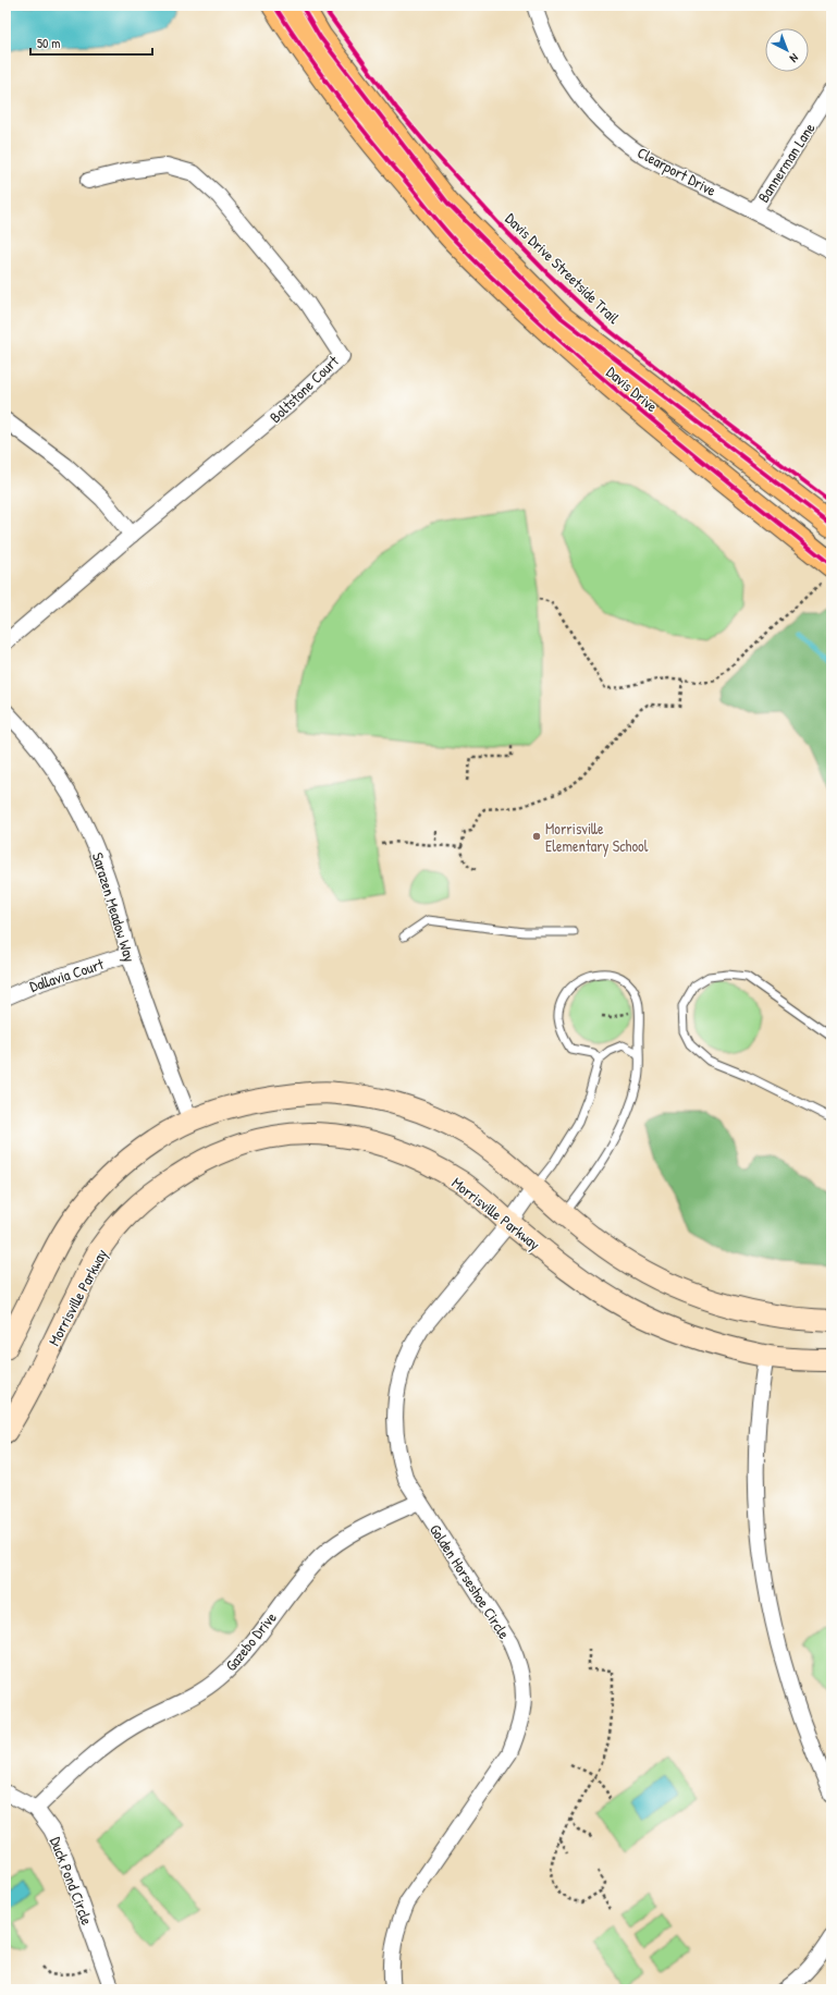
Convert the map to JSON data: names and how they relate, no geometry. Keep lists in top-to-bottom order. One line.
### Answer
{"streets":{"main road":["Davis Drive","Morrisville Parkway"],"street":["Bannerman Lane","Clearport Drive","Boltstone Court","Sarazen Meadow Way","Dallavia Court","Golden Horseshoe Circle","Gazebo Drive","Duck Pond Circle"],"cycle path":["Davis Drive Streetside Trail"]},"crossings":[["Bannerman Lane","Clearport Drive"],["Sarazen Meadow Way","Dallavia Court"],["Morrisville Parkway","Golden Horseshoe Circle"],["Golden Horseshoe Circle","Gazebo Drive"],["Gazebo Drive","Duck Pond Circle"]],"places":["Morrisville Elementary School"],"scale_bar":"50 m","north":"bottom right"}
